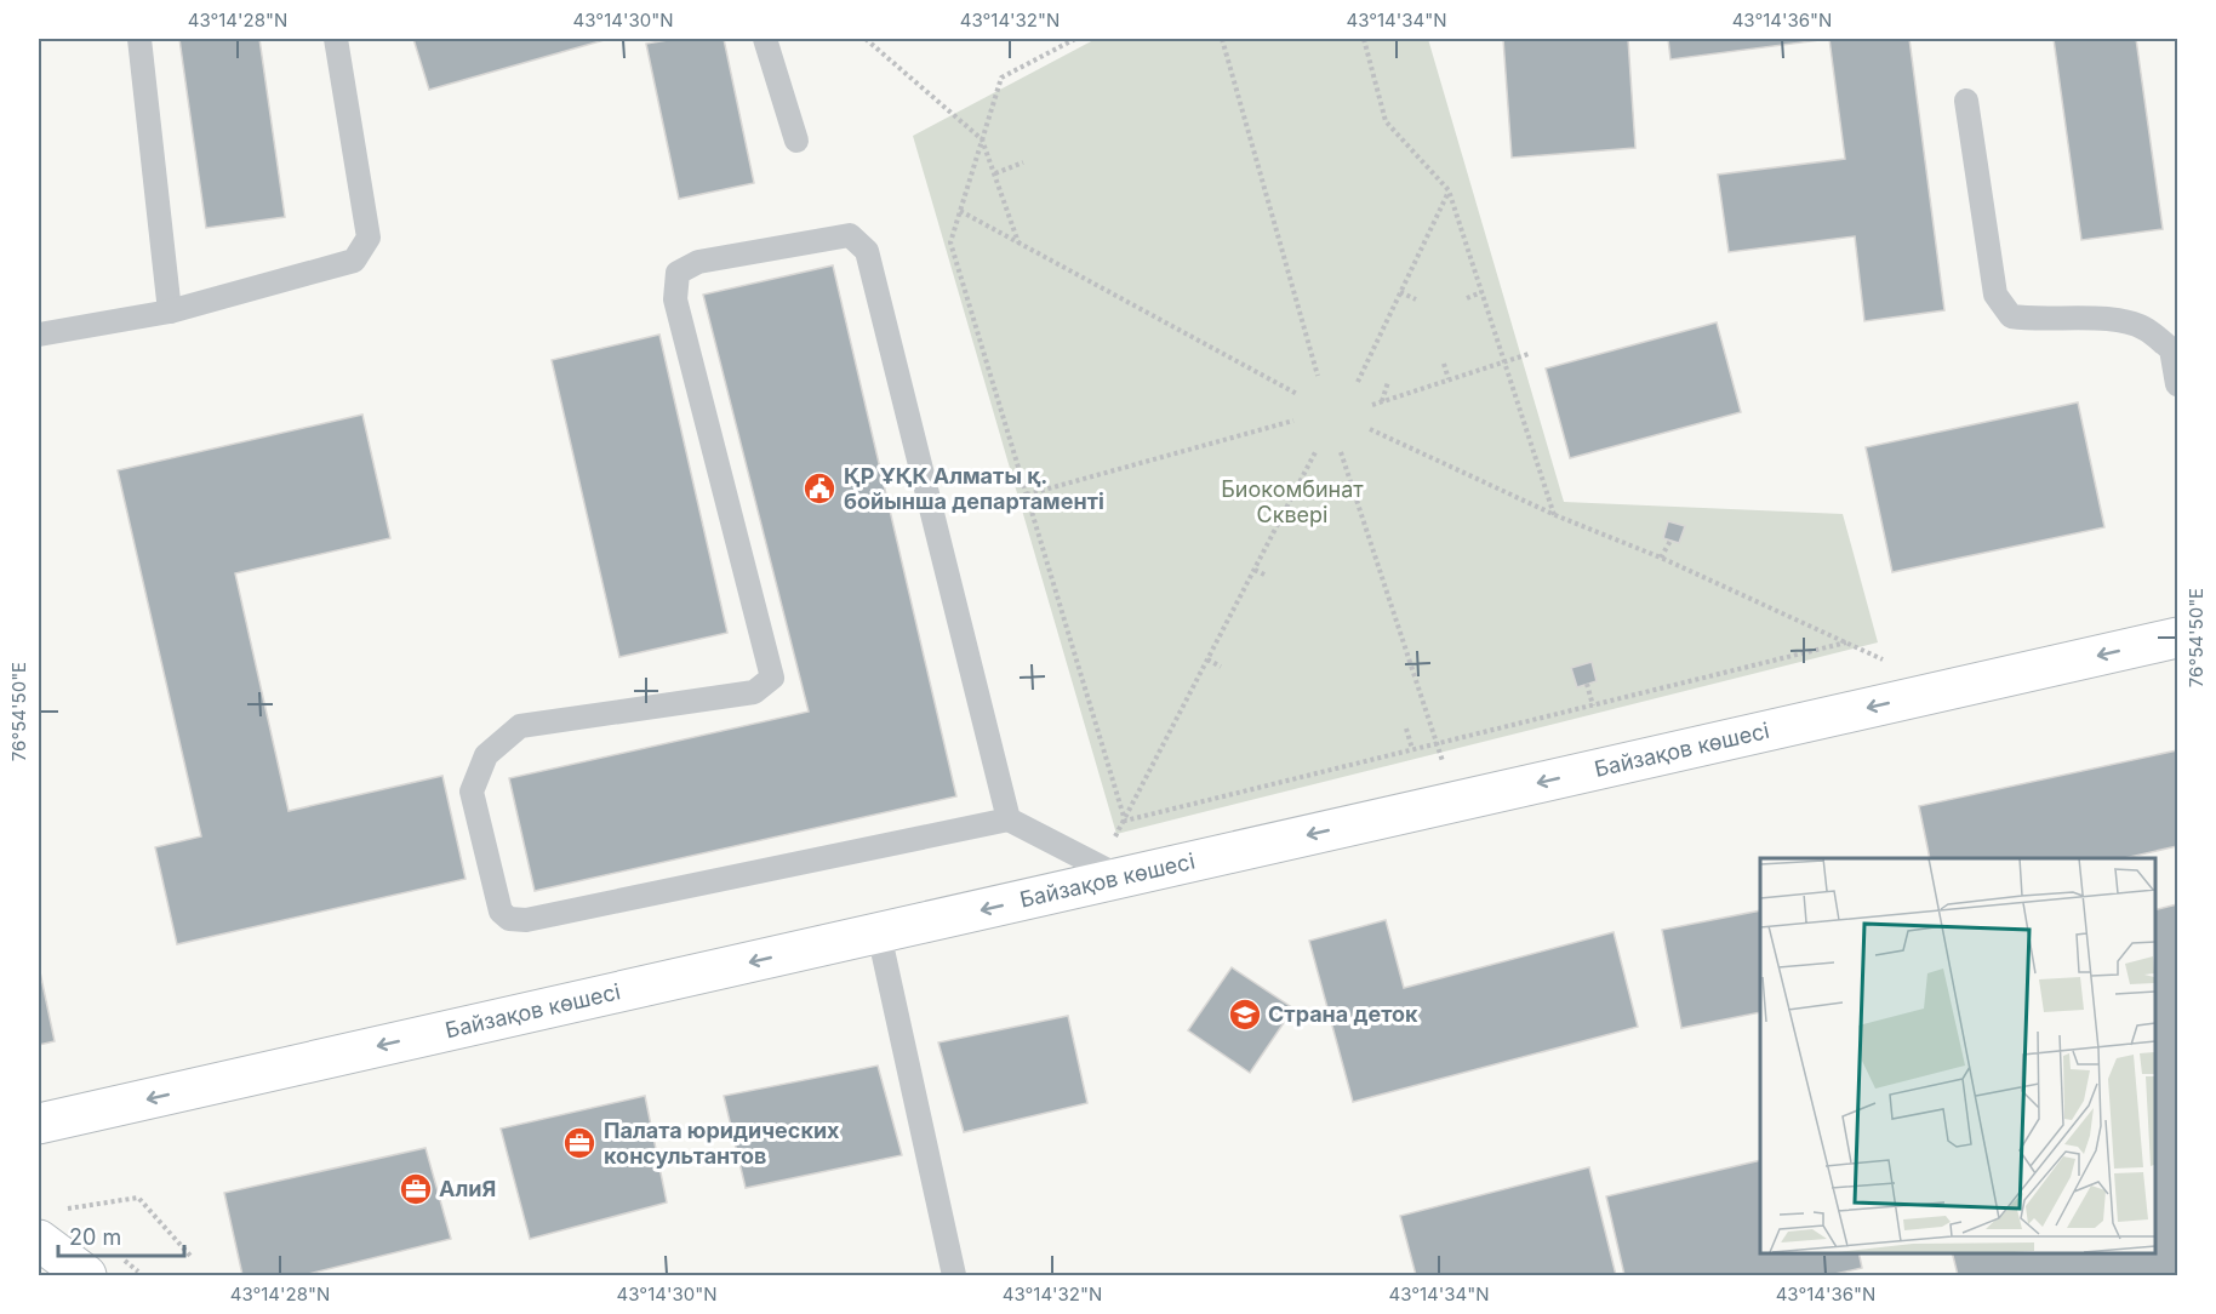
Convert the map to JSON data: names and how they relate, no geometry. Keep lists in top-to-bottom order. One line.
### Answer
{"streets":{"street":["Байзақов көшесі"]},"one_way":["Байзақов көшесі"],"parks":["Биокомбинат Сквері"],"places":{"public building":["ҚР ҰҚК Алматы қ. бойынша департаменті"],"school or university":["Страна деток"],"office":["Палата юридических консультантов","АлиЯ"]},"scale_bar":"20 m","coordinates":["43°14'28\"N","43°14'30\"N","43°14'32\"N","43°14'34\"N","43°14'36\"N","76°54'50\"E"]}
